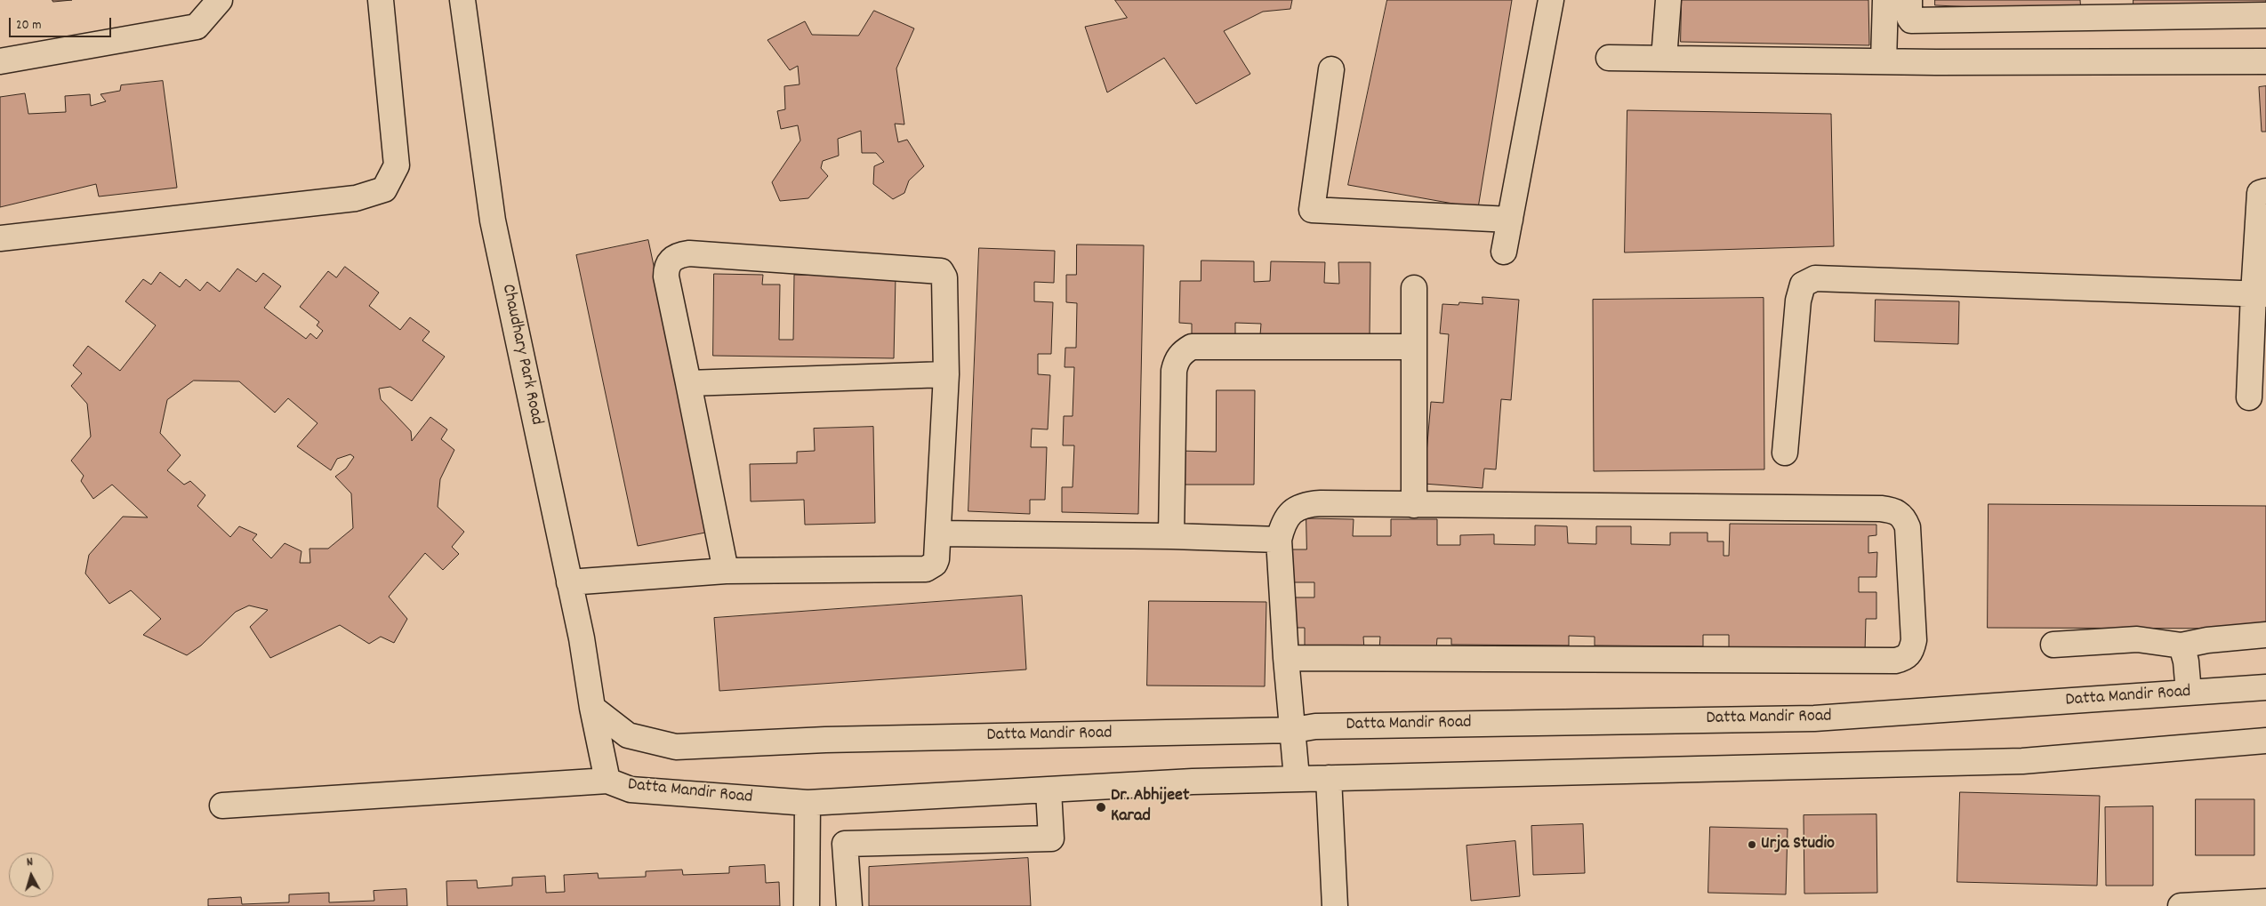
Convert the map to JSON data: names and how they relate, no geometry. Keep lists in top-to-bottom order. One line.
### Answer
{"streets":{"street":["Chaudhary Park Road","Datta Mandir Road"]},"crossings":[["Chaudhary Park Road","Datta Mandir Road"]],"places":["Dr. Abhijeet Karad","Urja Studio"],"scale_bar":"20 m","north":"top"}
